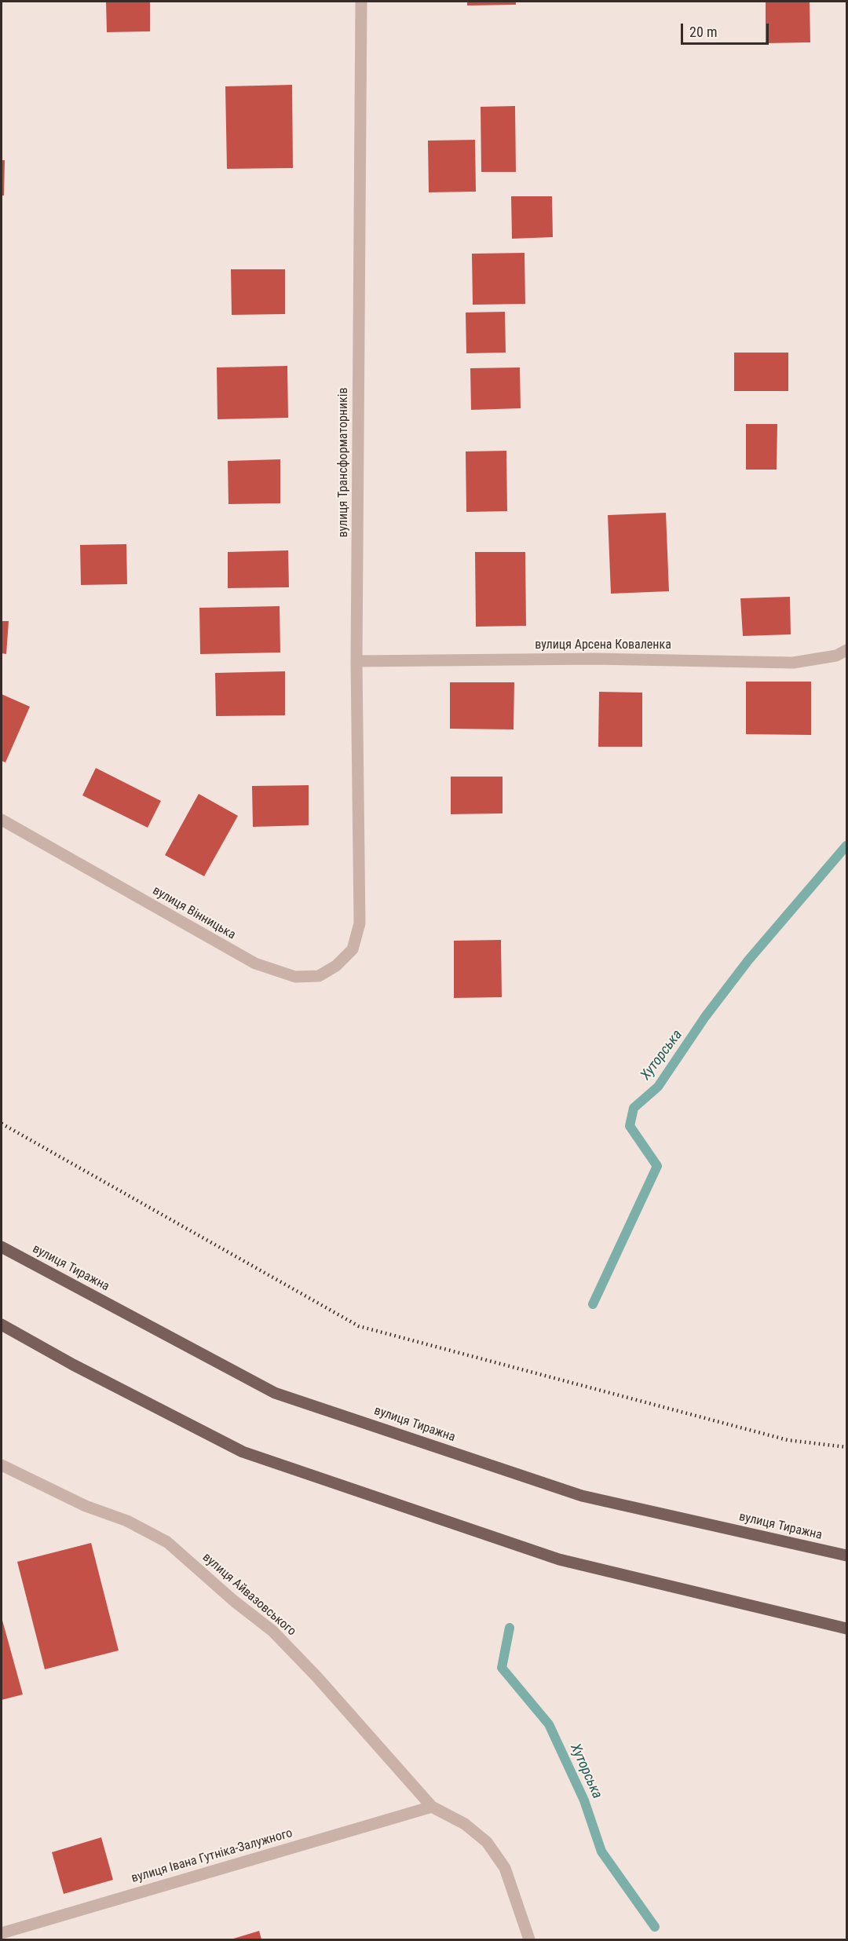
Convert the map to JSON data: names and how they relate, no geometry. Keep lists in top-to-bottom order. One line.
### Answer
{"streets":{"main road":["вулиця Тиражна"],"street":["вулиця Трансформаторників","вулиця Арсена Коваленка","вулиця Вінницька","вулиця Айвазовського","вулиця Івана Гутніка-Залужного"]},"crossings":[["вулиця Трансформаторників","вулиця Арсена Коваленка"],["вулиця Трансформаторників","вулиця Вінницька"],["вулиця Айвазовського","вулиця Івана Гутніка-Залужного"]],"water":["Хуторська"],"scale_bar":"20 m"}
